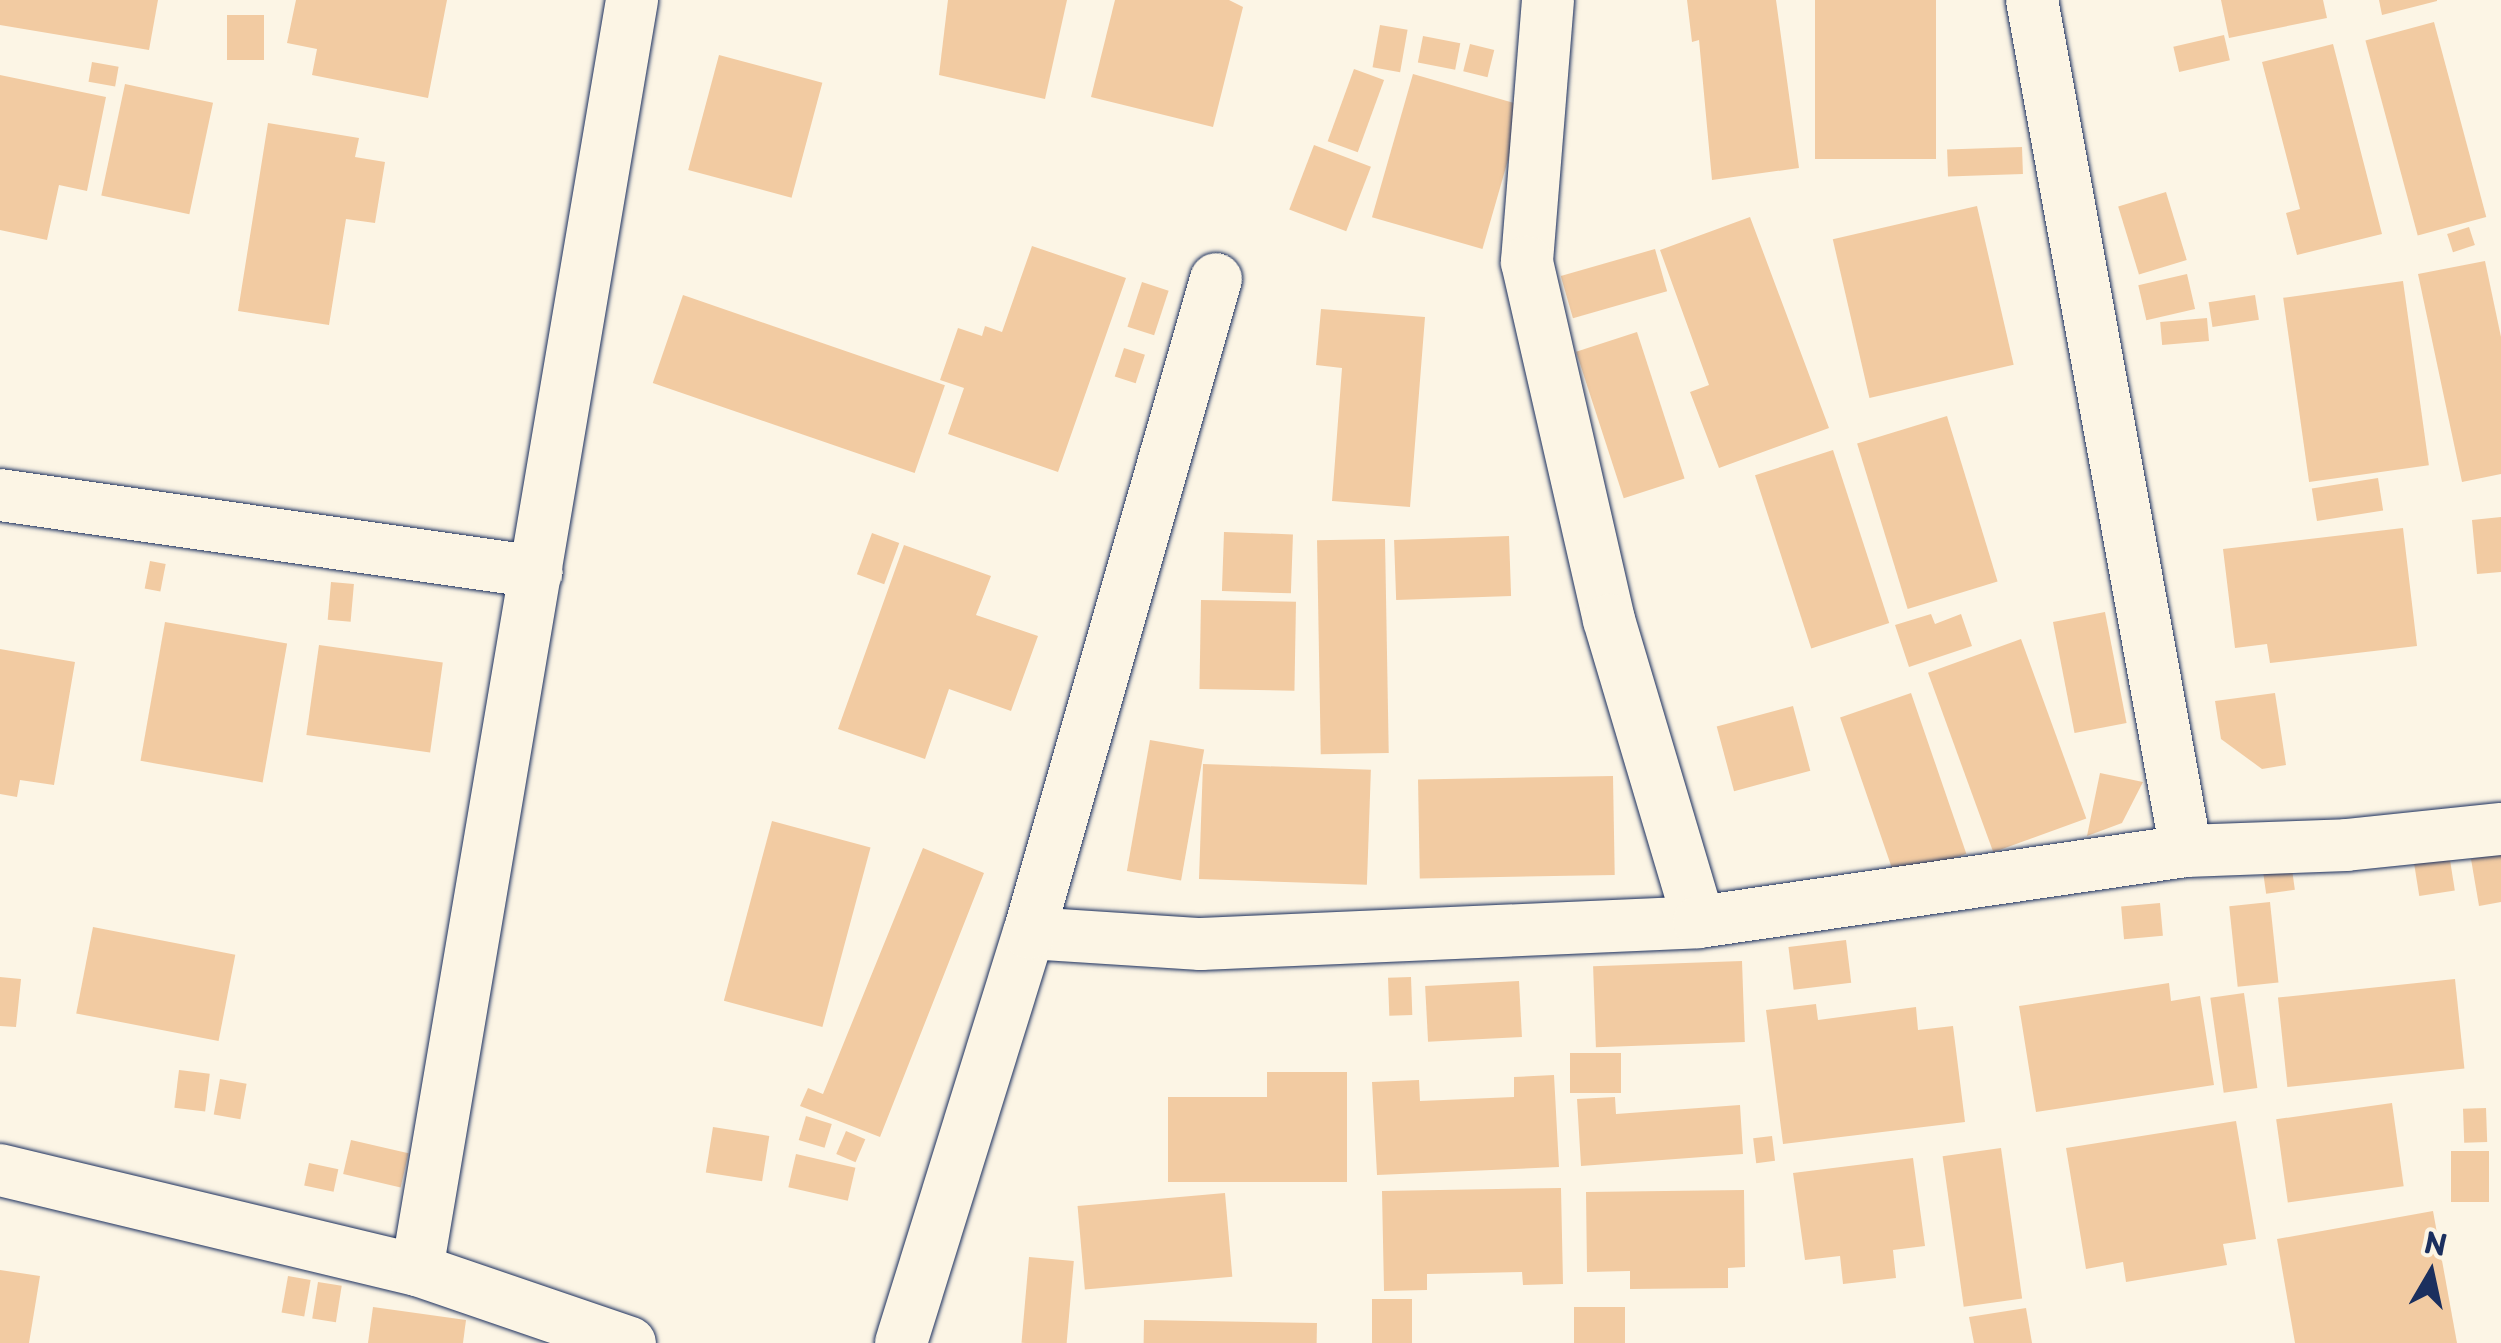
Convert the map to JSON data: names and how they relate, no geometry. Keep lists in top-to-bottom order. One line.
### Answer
{"north":"top"}
